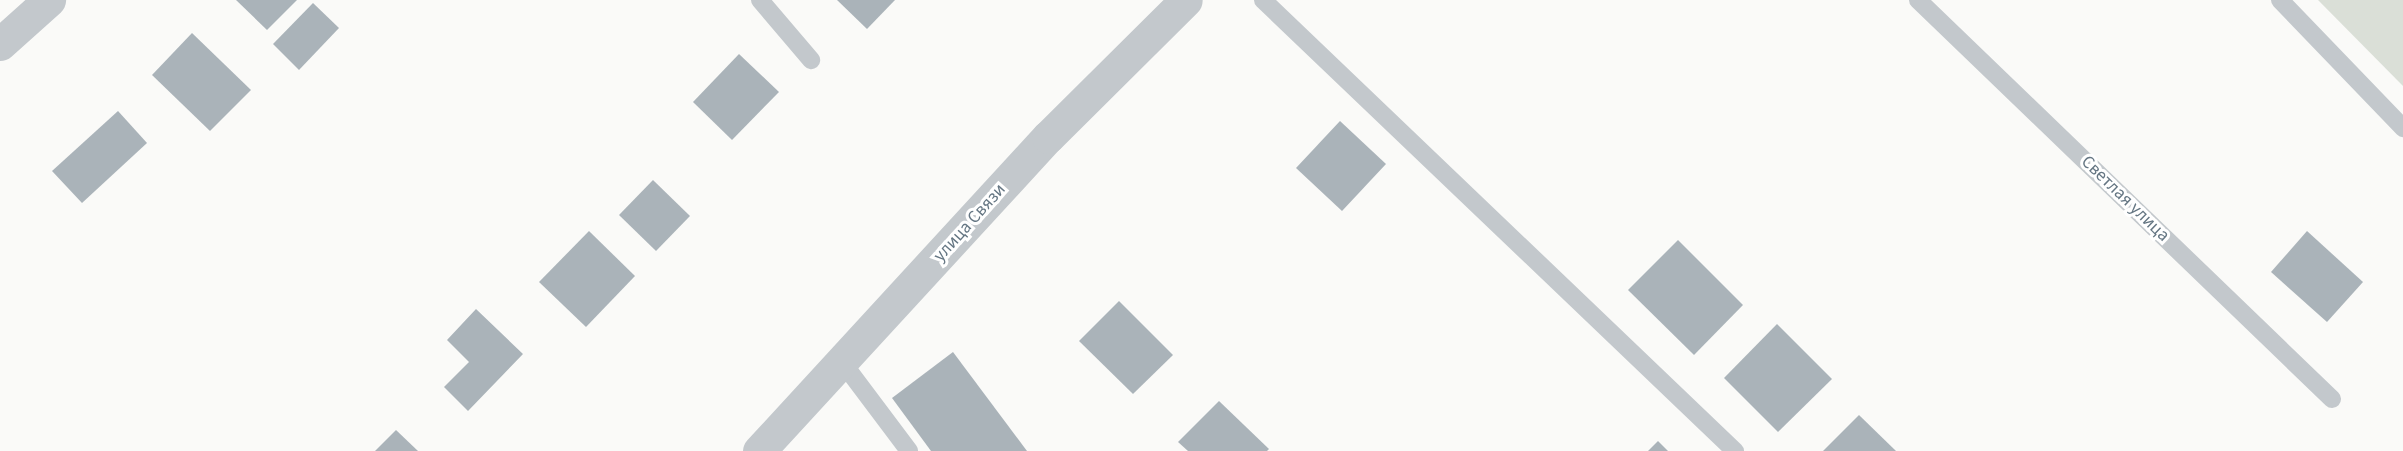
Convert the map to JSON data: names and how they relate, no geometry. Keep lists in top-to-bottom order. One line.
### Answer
{"streets":{"street":["улица Связи"],"lane":["Светлая улица"]}}
